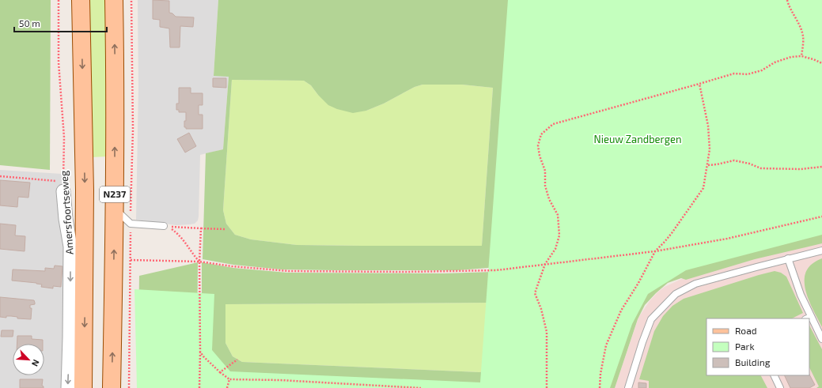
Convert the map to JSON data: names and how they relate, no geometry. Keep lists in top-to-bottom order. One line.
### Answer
{"streets":{"main road":["N237","Amersfoortseweg"]},"parks":["Nieuw Zandbergen"],"legend":["Road","Park","Building"],"scale_bar":"50 m","north":"bottom right"}
